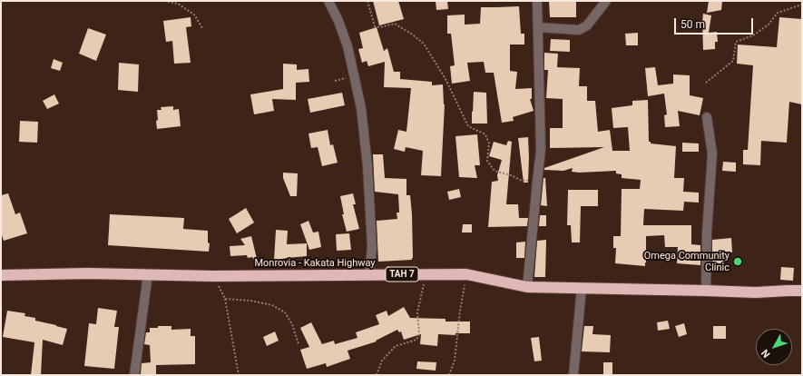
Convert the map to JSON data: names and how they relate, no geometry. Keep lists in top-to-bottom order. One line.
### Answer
{"streets":{"highway":["Monrovia - Kakata Highway","TAH 7"]},"places":["Omega Community Clinic"],"scale_bar":"50 m","north":"bottom left"}
